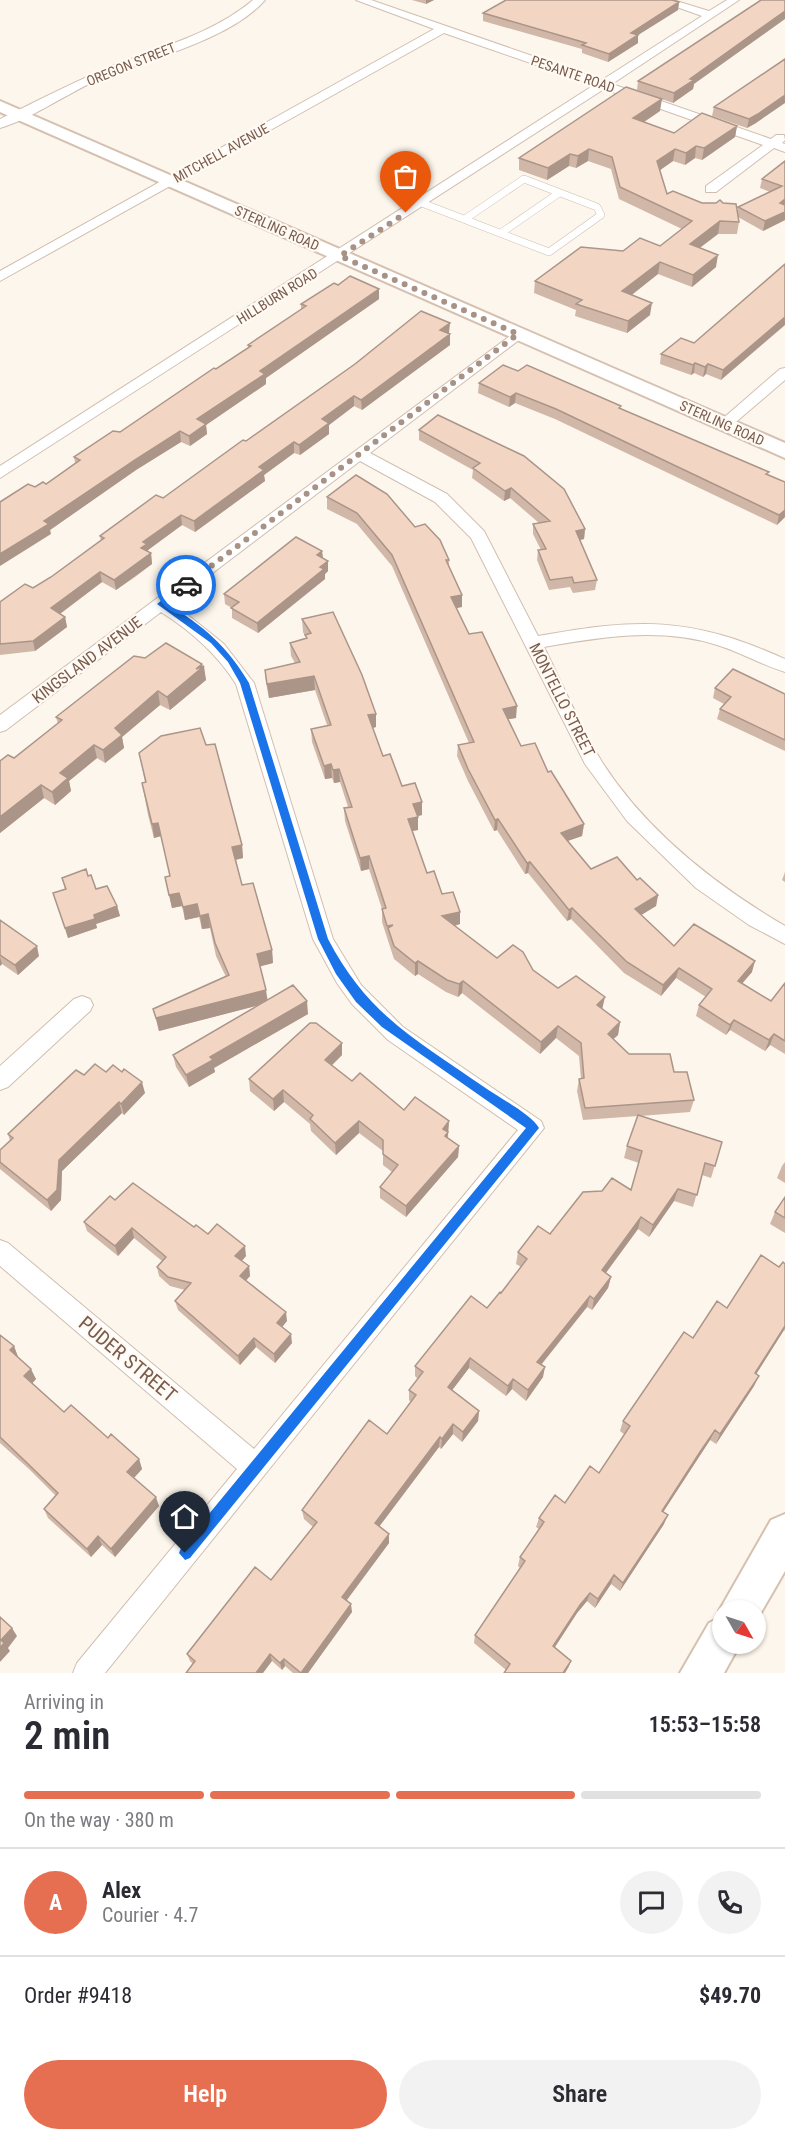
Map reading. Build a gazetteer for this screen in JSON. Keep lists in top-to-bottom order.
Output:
{
  "streets": {
    "street": [
      "OREGON STREET",
      "PESANTE ROAD",
      "MITCHELL AVENUE",
      "STERLING ROAD",
      "HILLBURN ROAD",
      "KINGSLAND AVENUE",
      "MONTELLO STREET",
      "PUDER STREET"
    ]
  },
  "crossings": [
    ["OREGON STREET", "STERLING ROAD"],
    ["PESANTE ROAD", "MITCHELL AVENUE"],
    ["PESANTE ROAD", "HILLBURN ROAD"],
    ["MITCHELL AVENUE", "STERLING ROAD"],
    ["STERLING ROAD", "HILLBURN ROAD"],
    ["STERLING ROAD", "KINGSLAND AVENUE"],
    ["KINGSLAND AVENUE", "MONTELLO STREET"]
  ],
  "north": "bottom right",
  "page": {
    "heading": ["2 min", "Arriving in", "15:53–15:58"],
    "panel": [
      "Alex",
      "Courier · 4.7",
      "Order #9418",
      "$49.70"
    ],
    "bar": "On the way · 380 m",
    "round": "A",
    "buttons": ["Help", "Share"]
  }
}
